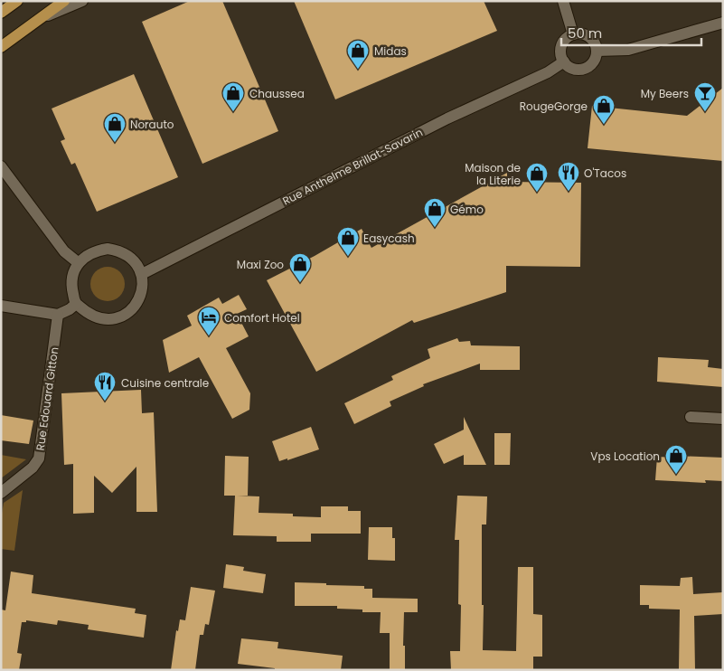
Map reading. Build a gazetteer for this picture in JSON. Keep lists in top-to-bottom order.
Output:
{
  "streets": {
    "street": ["Rue Anthelme Brillat-Savarin", "Rue Edouard Gitton"]
  },
  "places": {
    "shop": [
      "Midas",
      "Chaussea",
      "RougeGorge",
      "Norauto",
      "Maison de la Literie",
      "Gémo",
      "Easycash",
      "Maxi Zoo",
      "Vps Location"
    ],
    "bar": ["My Beers"],
    "restaurant": ["O'Tacos", "Cuisine centrale"],
    "hotel": ["Comfort Hotel"]
  },
  "scale_bar": "50 m"
}
